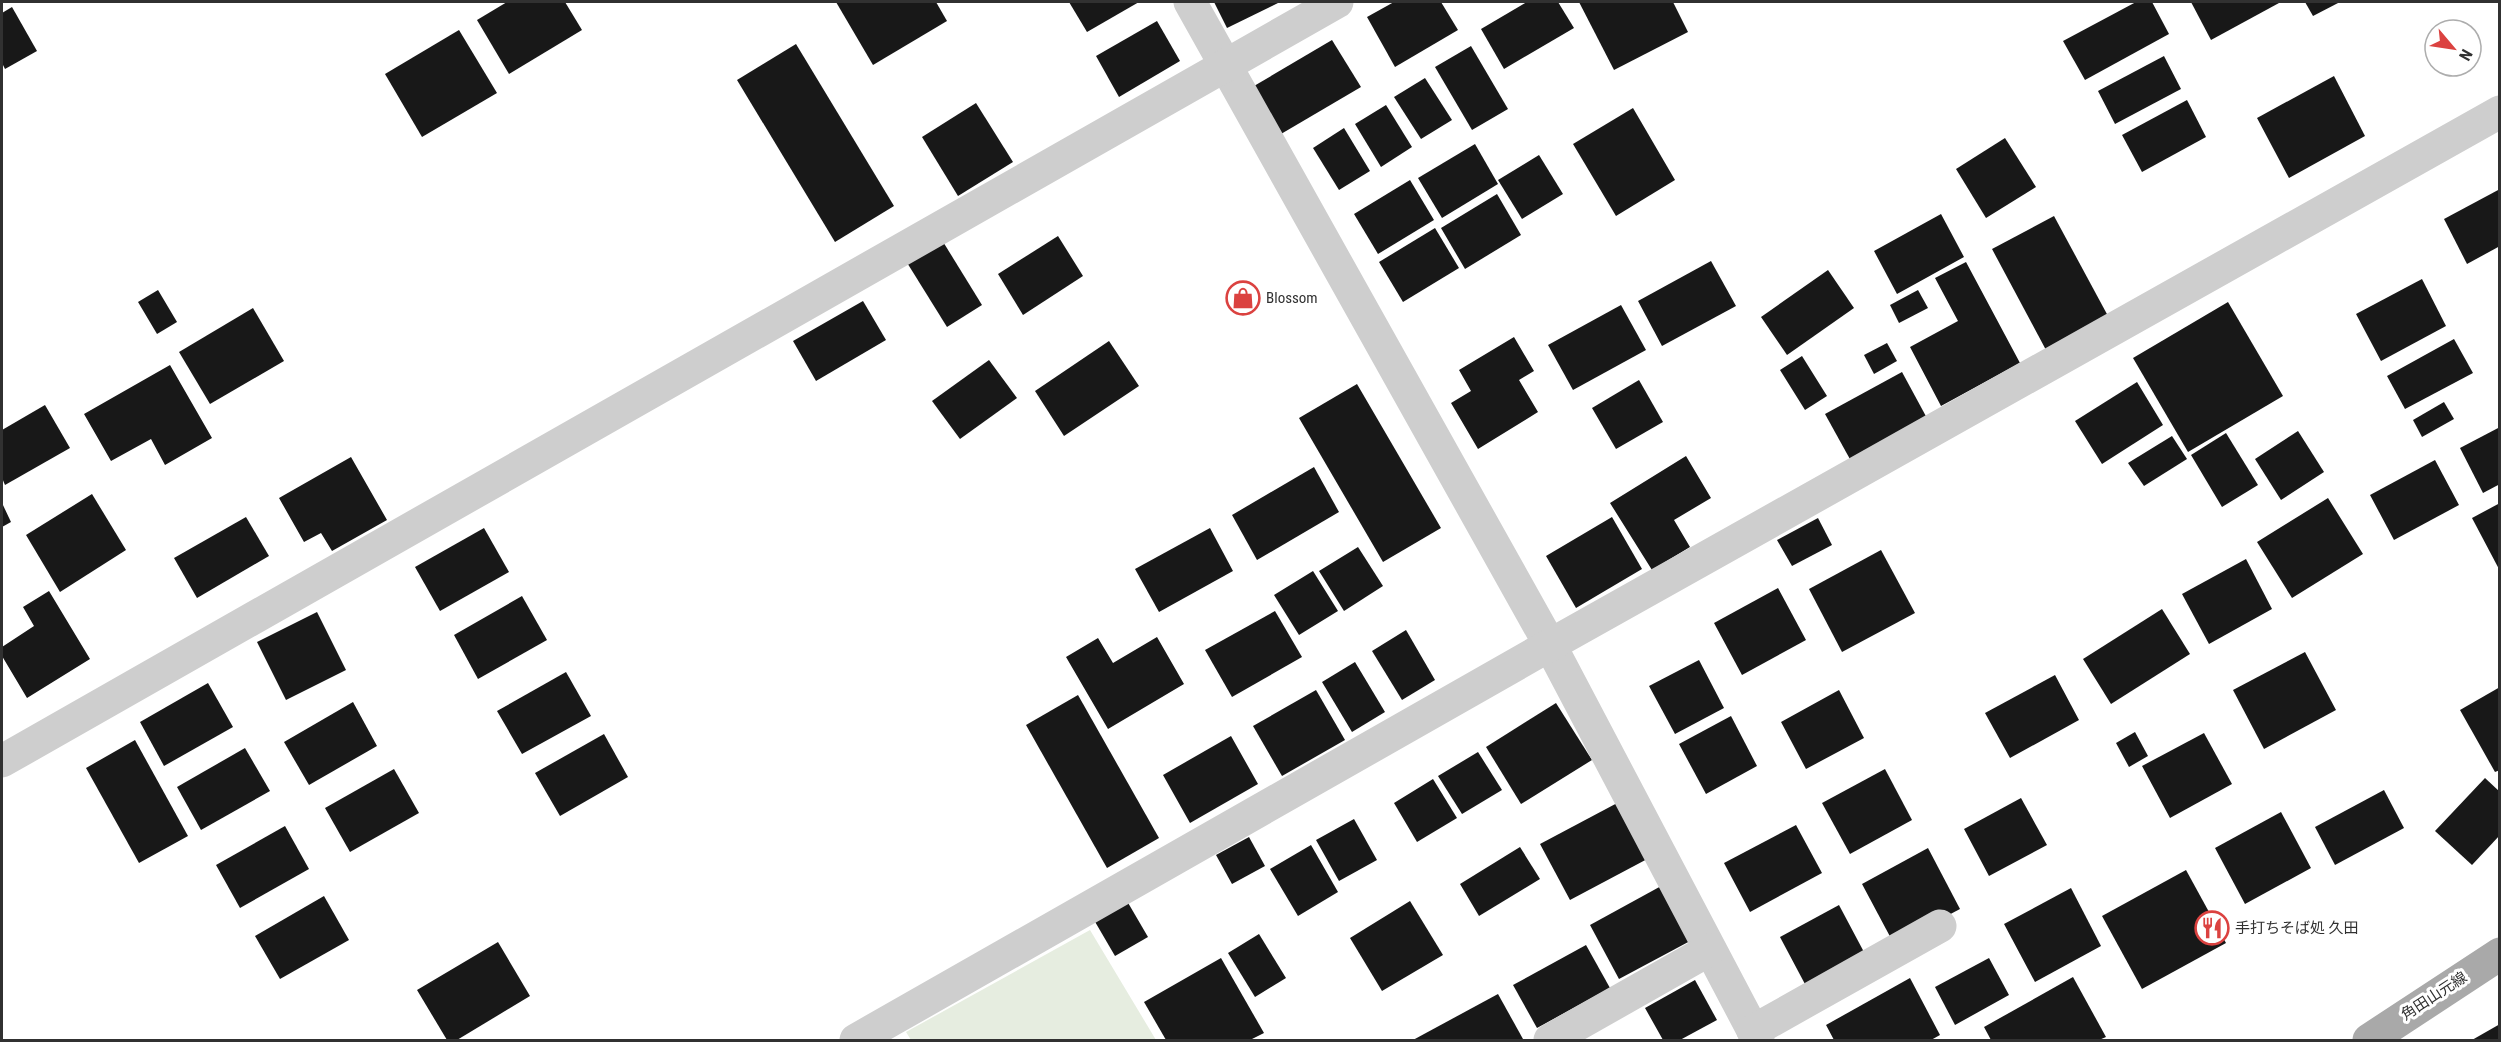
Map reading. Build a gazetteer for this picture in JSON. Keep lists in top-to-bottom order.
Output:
{
  "streets": {
    "main road": ["角田山元線"]
  },
  "places": {
    "shop": ["Blossom"],
    "restaurant": ["手打ちそば処 久田"]
  },
  "north": "bottom right"
}
